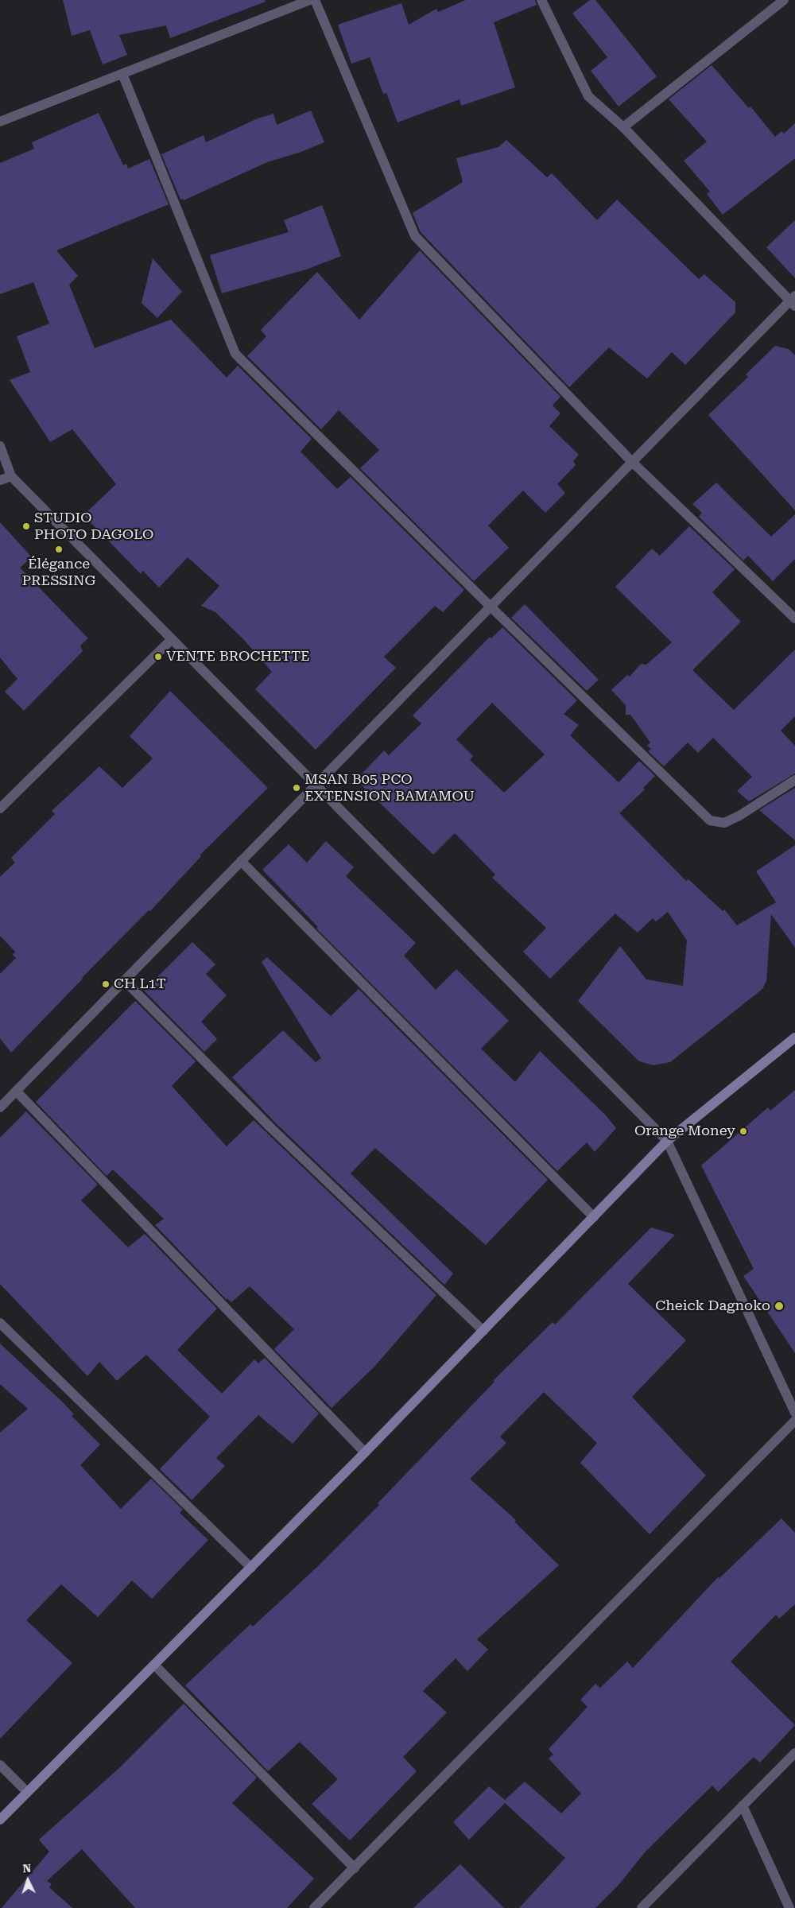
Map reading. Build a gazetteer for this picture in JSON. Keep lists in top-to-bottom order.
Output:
{
  "places": [
    "STUDIO PHOTO DAGOLO",
    "Élégance PRESSING",
    "VENTE BROCHETTE",
    "MSAN B05 PCO EXTENSION BAMAMOU",
    "CH L1T",
    "Orange Money",
    "Cheick Dagnoko"
  ],
  "north": "top"
}
